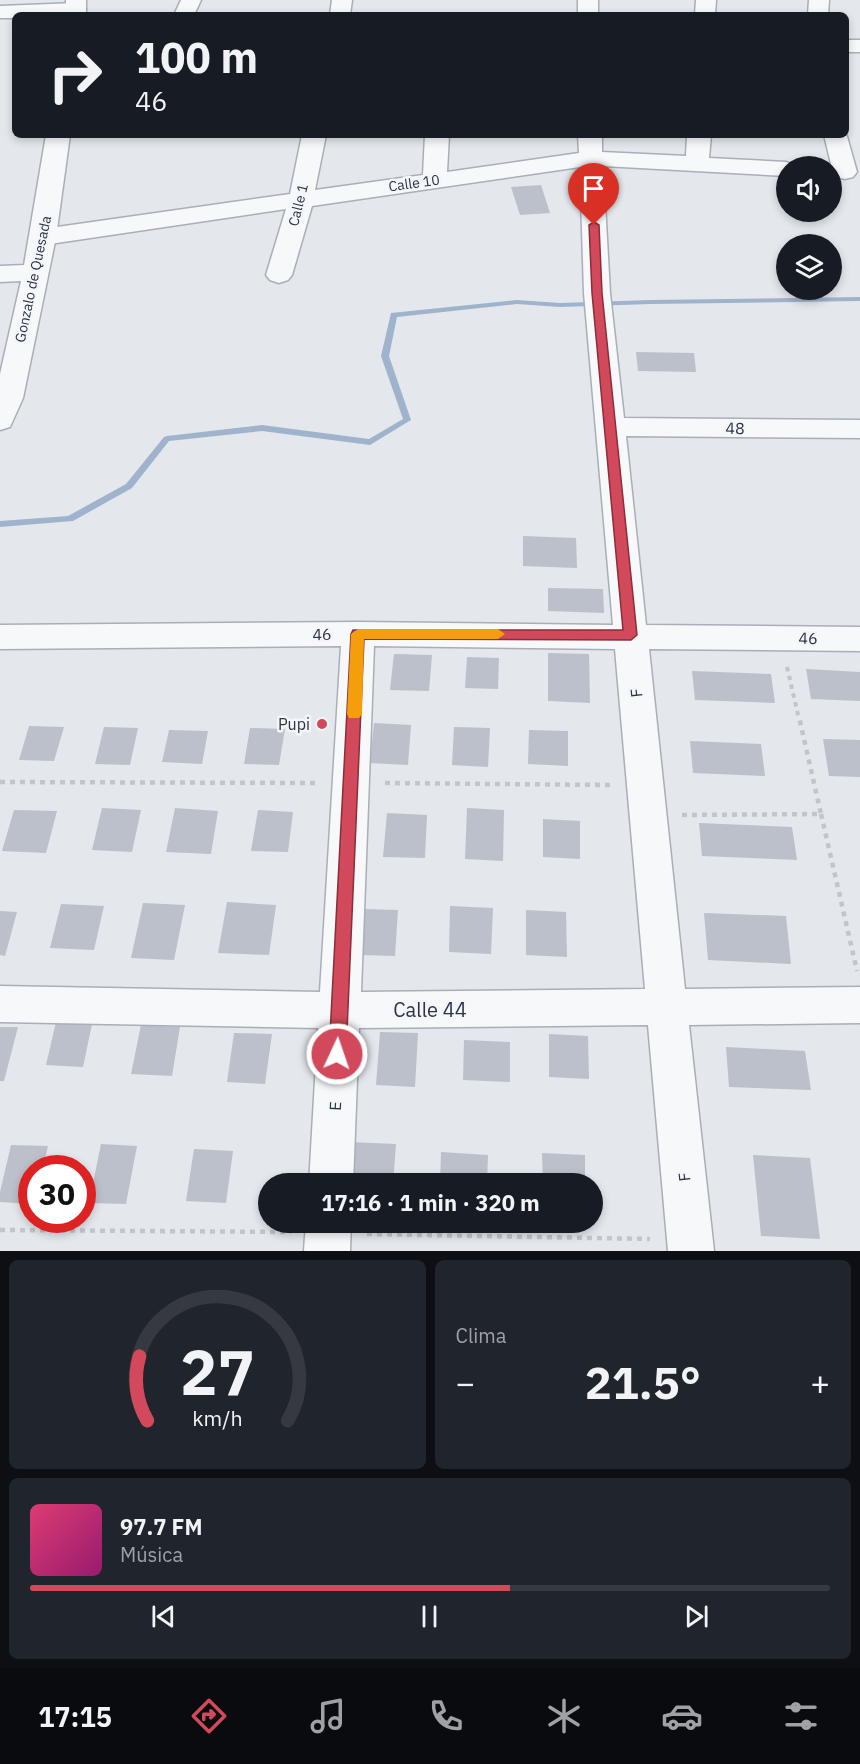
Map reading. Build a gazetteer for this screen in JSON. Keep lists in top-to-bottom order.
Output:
{
  "streets": {
    "street": [
      "Calle 10",
      "Calle 1",
      "Gonzalo de Quesada",
      "48",
      "46",
      "F",
      "Calle 44",
      "E"
    ]
  },
  "crossings": [
    ["Calle 10", "Calle 1"],
    ["Calle 10", "Gonzalo de Quesada"],
    ["Calle 10", "F"],
    ["48", "F"],
    ["46", "F"],
    ["46", "E"],
    ["F", "Calle 44"],
    ["Calle 44", "E"]
  ],
  "places": ["Pupi"],
  "page": {
    "turn": ["100 m", "46"],
    "limit": "30",
    "trip": "17:16 · 1 min · 320 m",
    "tile": "Clima",
    "heat": ["−", "21.5°", "+"],
    "song": ["97.7 FM", "Música"],
    "tabs": "17:15",
    "gauge": ["27", "km/h"]
  }
}
